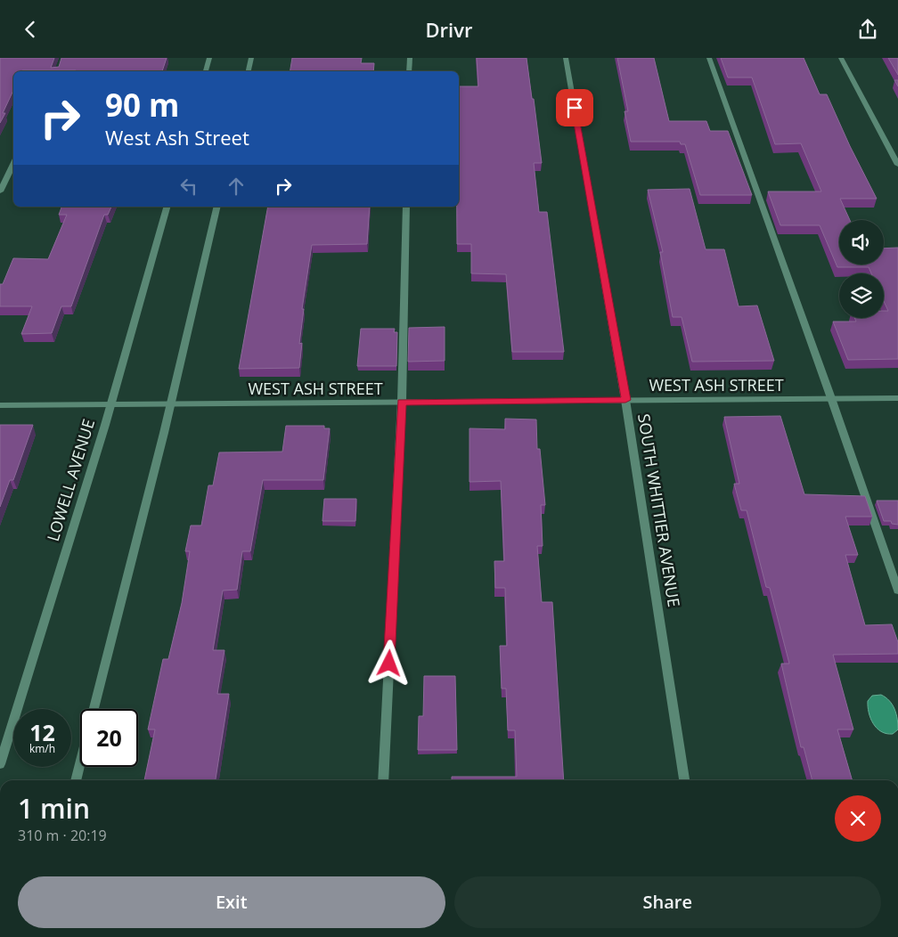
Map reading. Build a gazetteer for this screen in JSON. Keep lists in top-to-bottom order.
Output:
{
  "streets": {
    "street": ["WEST ASH STREET", "LOWELL AVENUE", "SOUTH WHITTIER AVENUE"]
  },
  "crossings": [
    ["WEST ASH STREET", "LOWELL AVENUE"],
    ["WEST ASH STREET", "SOUTH WHITTIER AVENUE"]
  ],
  "page": {
    "header": "Drivr",
    "turn": ["90 m", "West Ash Street"],
    "speed": "12 km/h",
    "limit": "20",
    "heading": ["1 min", "310 m · 20:19"],
    "buttons": ["Exit", "Share"]
  }
}
